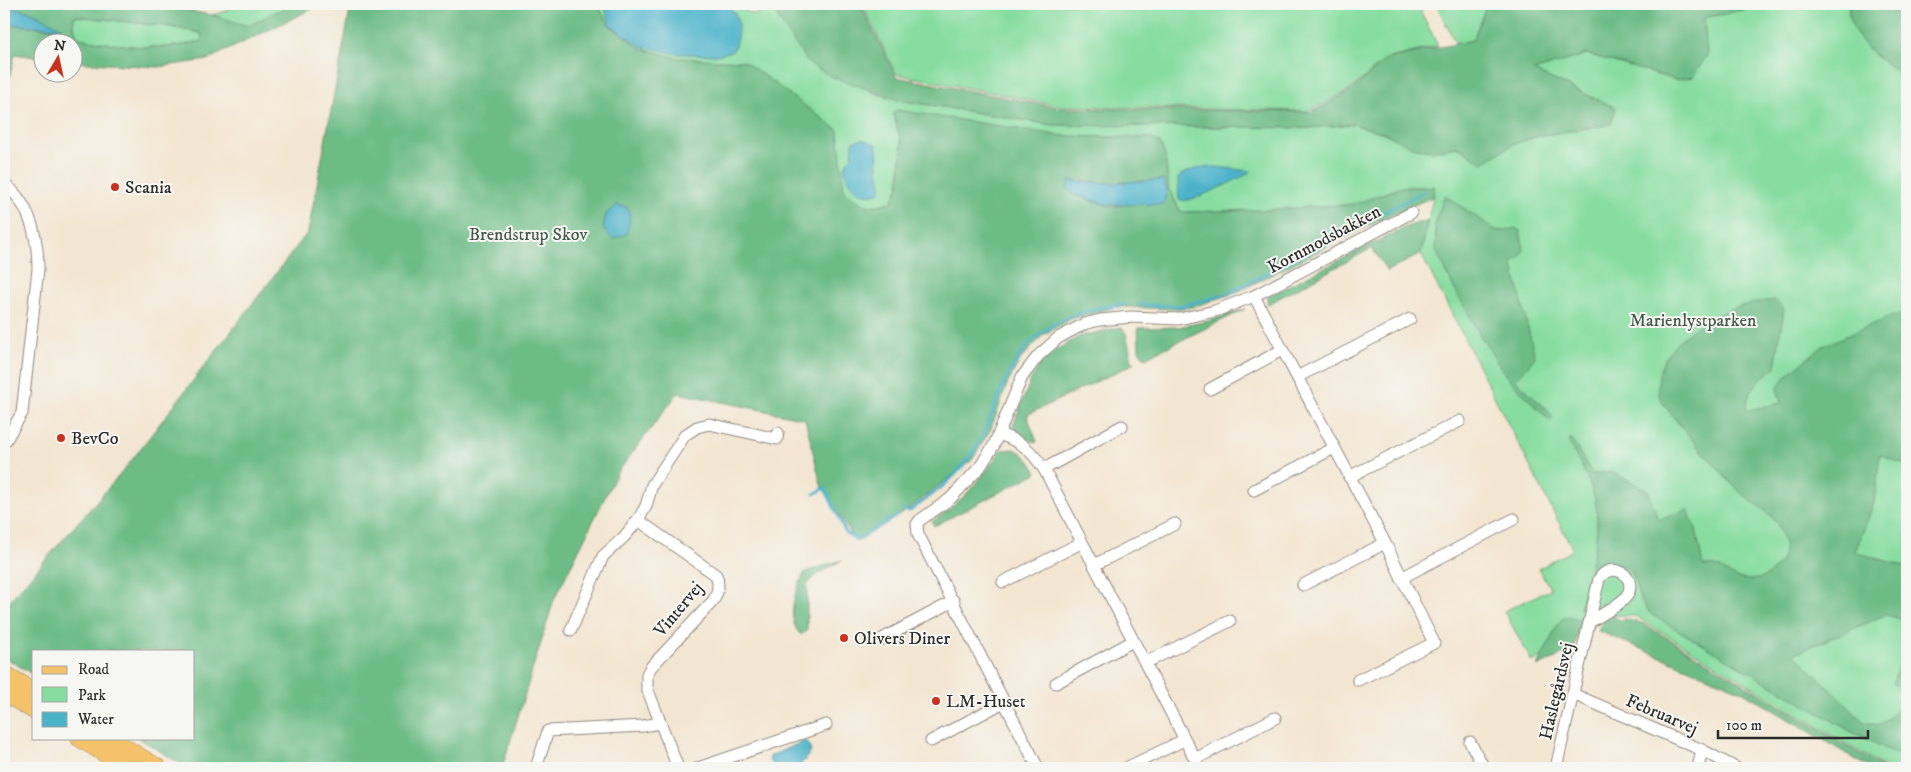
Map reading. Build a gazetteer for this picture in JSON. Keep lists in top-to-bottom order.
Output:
{
  "streets": {
    "street": [
      "Kornmodsbakken",
      "Vintervej",
      "Haslegårdsvej",
      "Februarvej"
    ]
  },
  "crossings": [
    ["Haslegårdsvej", "Februarvej"]
  ],
  "parks": ["Brendstrup Skov", "Marienlystparken"],
  "places": [
    "Scania",
    "BevCo",
    "Olivers Diner",
    "LM-Huset"
  ],
  "legend": ["Road", "Park", "Water"],
  "scale_bar": "100 m",
  "north": "top"
}
